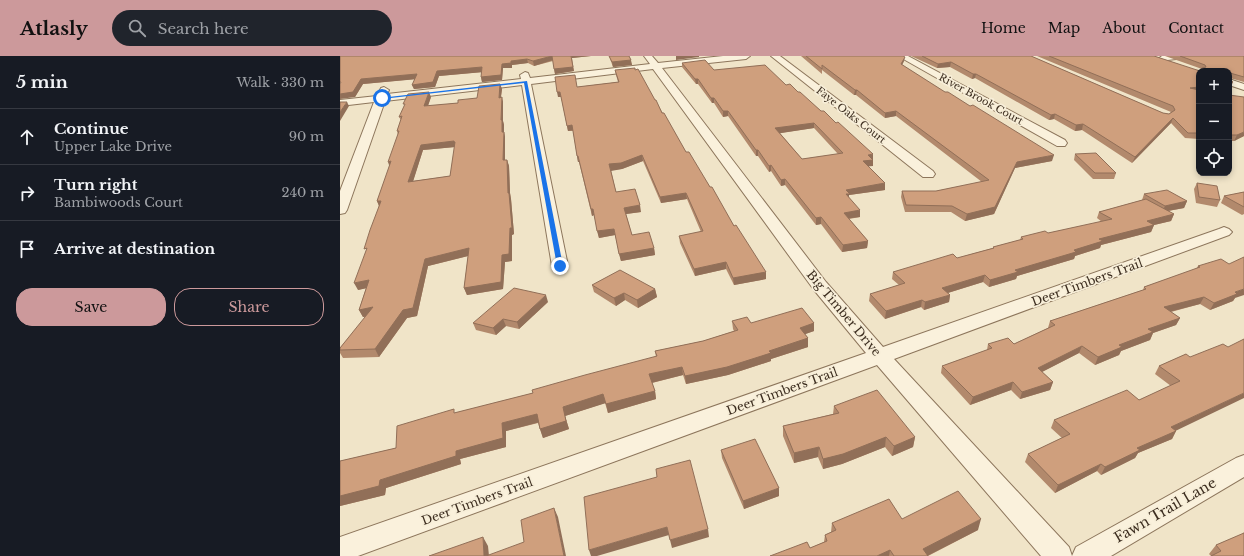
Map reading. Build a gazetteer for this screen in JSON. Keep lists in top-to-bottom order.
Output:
{
  "streets": {
    "street": [
      "River Brook Court",
      "Faye Oaks Court",
      "Deer Timbers Trail",
      "Big Timber Drive",
      "Fawn Trail Lane"
    ]
  },
  "crossings": [
    ["Deer Timbers Trail", "Big Timber Drive"]
  ],
  "page": {
    "header": "Atlasly",
    "search": "Search here",
    "nav": [
      "Home",
      "Map",
      "About",
      "Contact"
    ],
    "heading": ["5 min", "Walk · 330 m"],
    "map_buttons": ["+", "−"],
    "list": [
      ["Continue", "Upper Lake Drive", "90 m"],
      ["Turn right", "Bambiwoods Court", "240 m"],
      "Arrive at destination"
    ],
    "buttons": ["Save", "Share"]
  }
}
